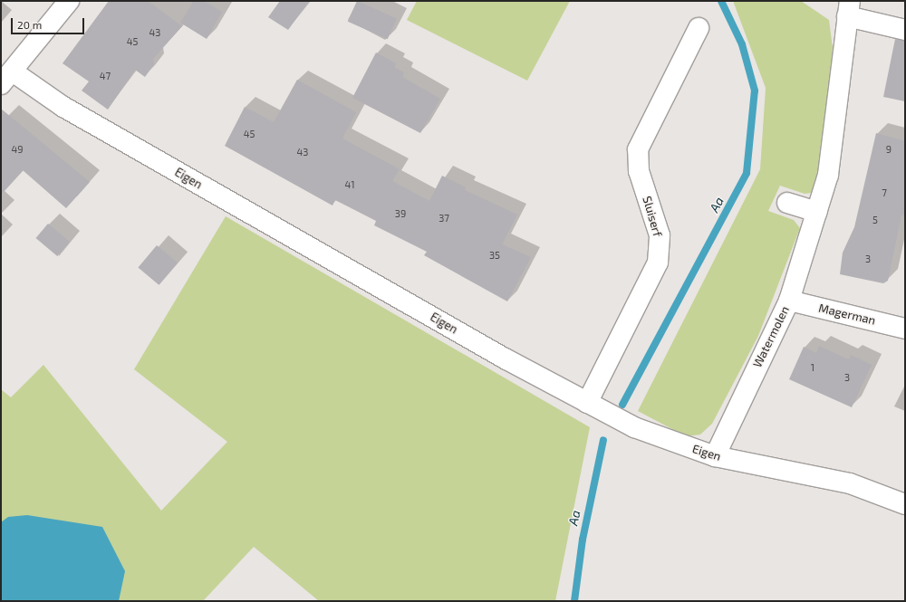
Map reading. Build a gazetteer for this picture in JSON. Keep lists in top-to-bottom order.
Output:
{
  "streets": {
    "street": [
      "Eigen",
      "Sluiserf",
      "Magerman",
      "Watermolen"
    ]
  },
  "crossings": [
    ["Eigen", "Sluiserf"],
    ["Eigen", "Watermolen"],
    ["Magerman", "Watermolen"]
  ],
  "water": ["Aa"],
  "house_numbers": [
    "43",
    "45",
    "47",
    "45",
    "49",
    "9",
    "43",
    "41",
    "7",
    "39",
    "37",
    "5",
    "35",
    "3",
    "1",
    "3"
  ],
  "scale_bar": "20 m"
}
